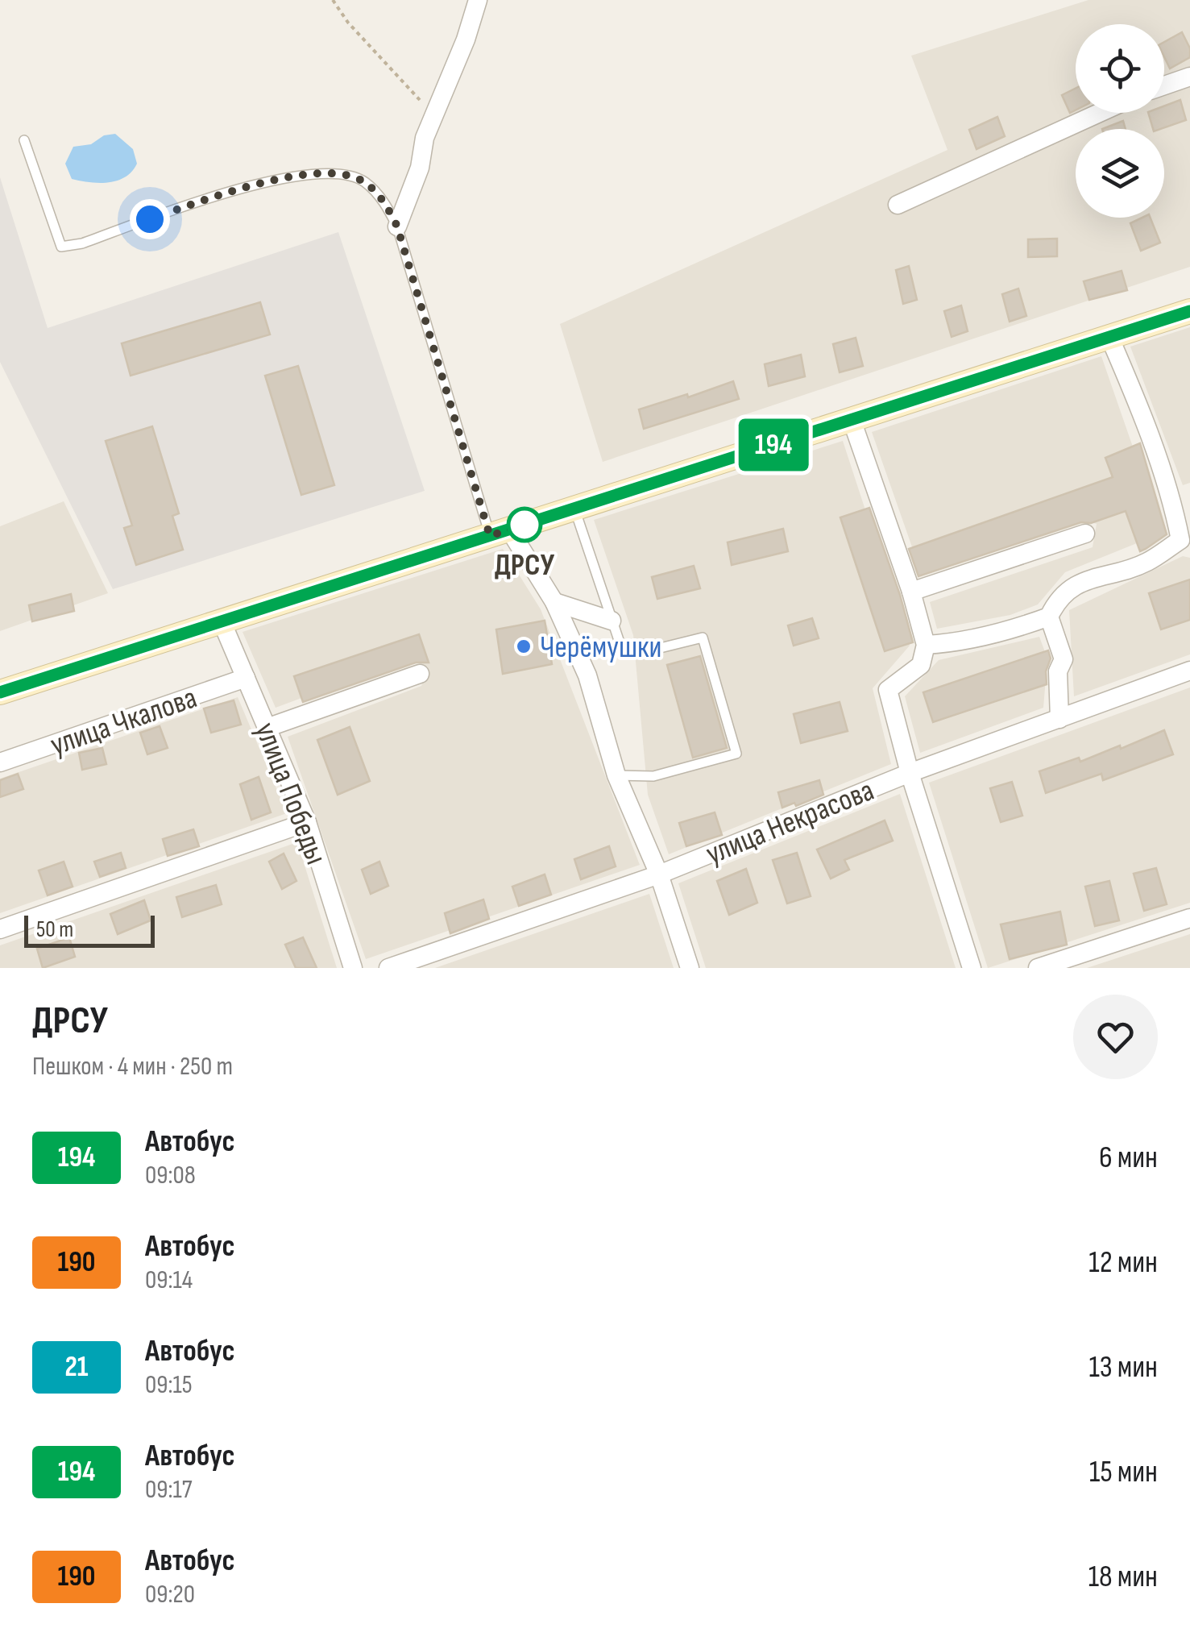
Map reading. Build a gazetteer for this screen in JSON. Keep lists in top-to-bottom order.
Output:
{
  "streets": {
    "street": ["улица Чкалова", "улица Победы", "улица Некрасова"]
  },
  "crossings": [
    ["улица Чкалова", "улица Победы"]
  ],
  "places": ["ДРСУ", "Черёмушки"],
  "lines": ["bus line 194"],
  "scale_bar": "50 m",
  "page": {
    "on_map": "194",
    "scale": "50 m",
    "heading": ["ДРСУ", "Пешком · 4 мин · 250 m"],
    "list": [
      {
        "mark": "194",
        "name": "Автобус",
        "note": "09:08",
        "value": "6 мин"
      },
      {
        "mark": "190",
        "name": "Автобус",
        "note": "09:14",
        "value": "12 мин"
      },
      {
        "mark": "21",
        "name": "Автобус",
        "note": "09:15",
        "value": "13 мин"
      },
      {
        "mark": "194",
        "name": "Автобус",
        "note": "09:17",
        "value": "15 мин"
      },
      {
        "mark": "190",
        "name": "Автобус",
        "note": "09:20",
        "value": "18 мин"
      }
    ]
  }
}
